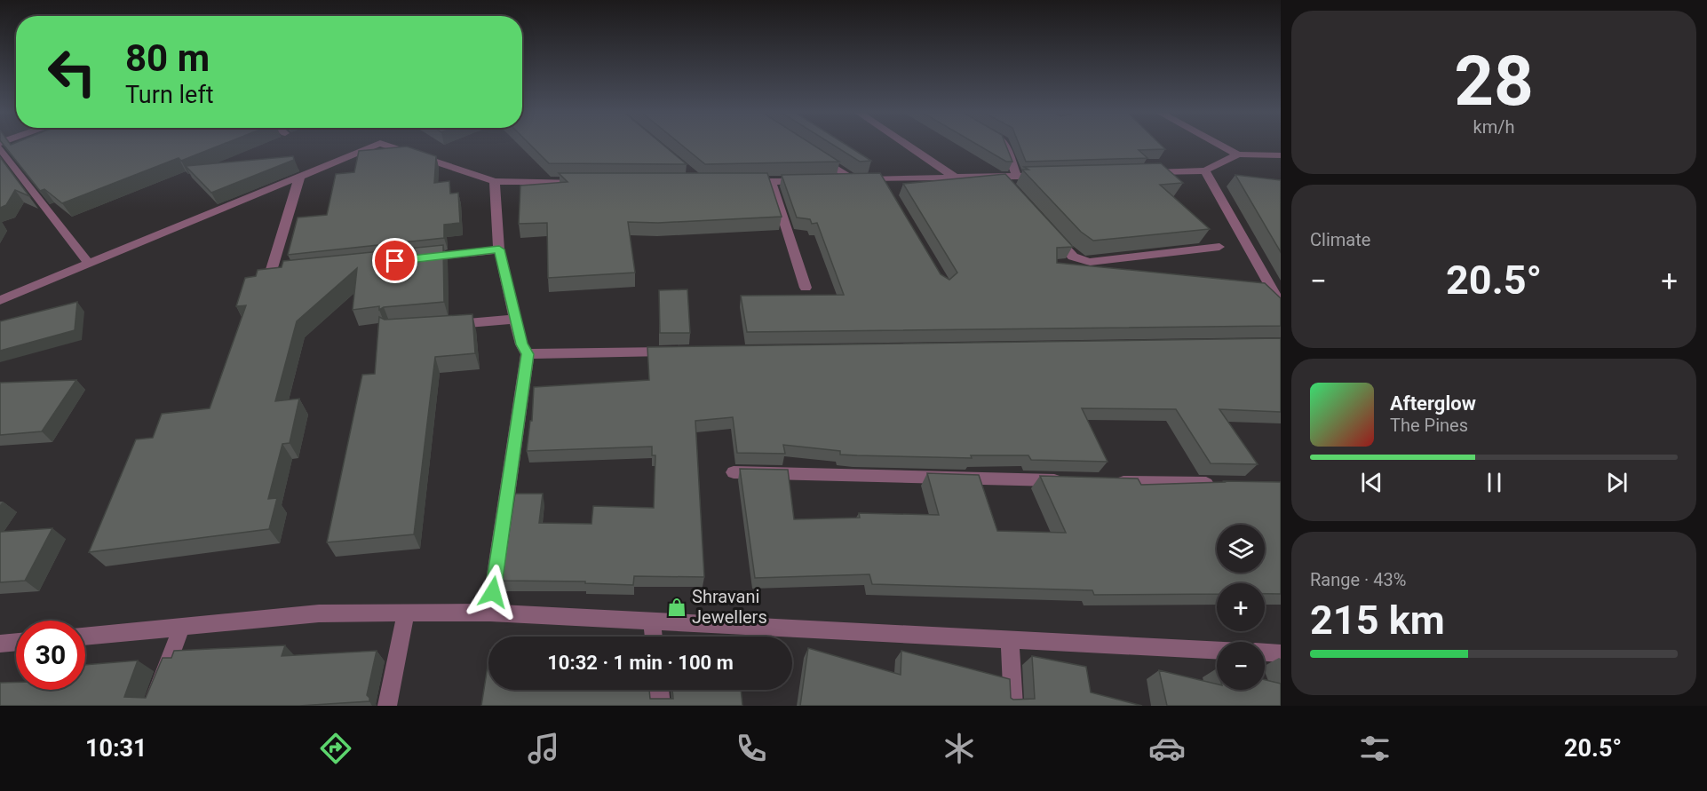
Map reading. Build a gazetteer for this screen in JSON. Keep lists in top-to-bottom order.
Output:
{
  "places": {
    "shop": ["Shravani Jewellers"]
  },
  "page": {
    "tile": [
      ["28", "km/h"],
      "Climate",
      ["Range · 43%", "215 km"]
    ],
    "turn": ["80 m", "Turn left"],
    "heat": ["−", "20.5°", "+"],
    "song": ["Afterglow", "The Pines"],
    "map_buttons": ["+", "−"],
    "limit": "30",
    "trip": "10:32 · 1 min · 100 m",
    "tabs": ["10:31", "20.5°"]
  }
}
